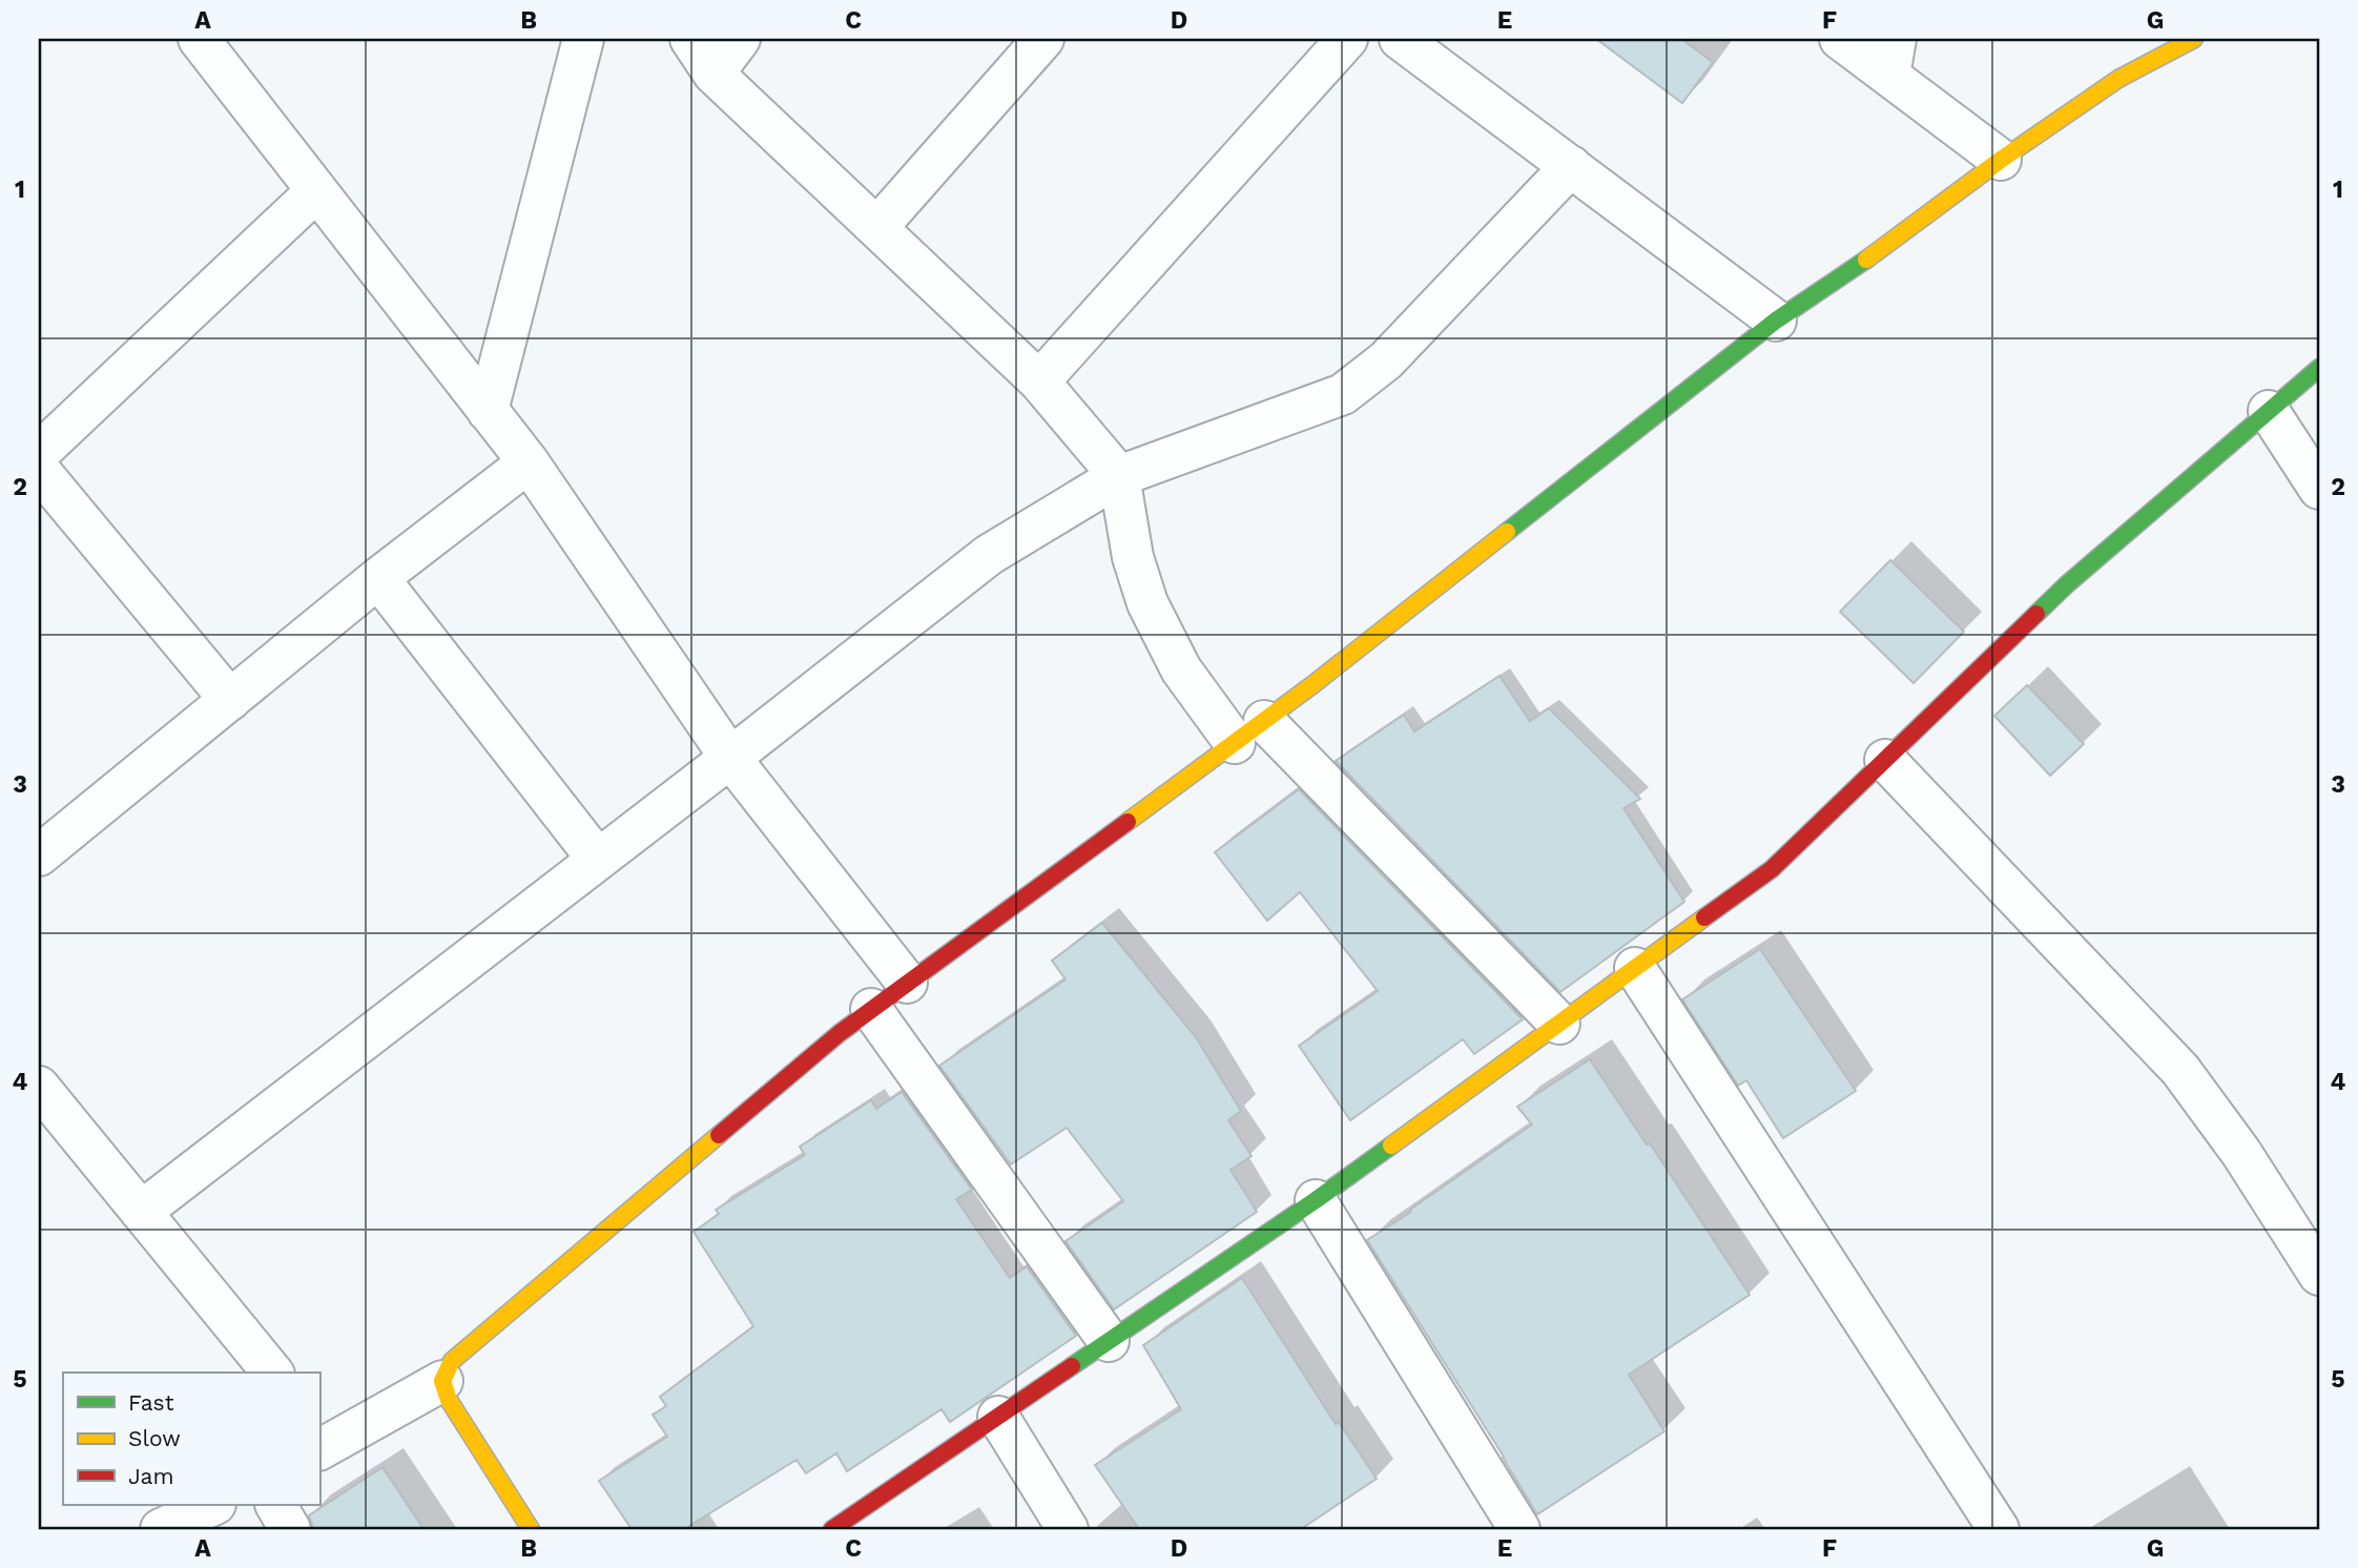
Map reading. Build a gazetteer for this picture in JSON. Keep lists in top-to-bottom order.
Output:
{
  "legend": ["Fast", "Slow", "Jam"],
  "grid": {
    "columns": [
      "A",
      "B",
      "C",
      "D",
      "E",
      "F",
      "G"
    ],
    "rows": [
      "1",
      "2",
      "3",
      "4",
      "5"
    ]
  }
}
